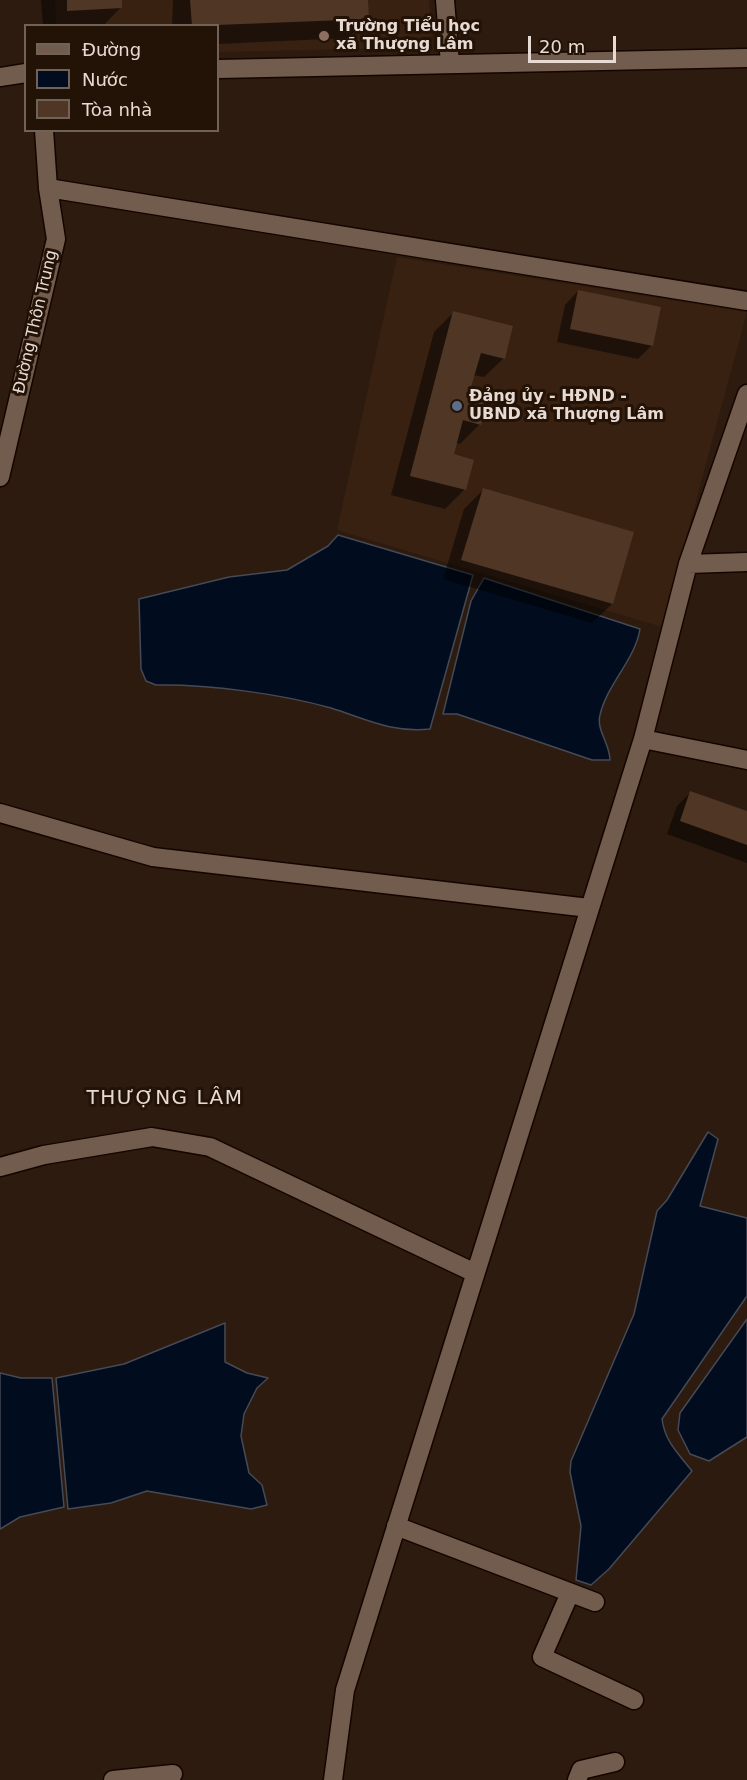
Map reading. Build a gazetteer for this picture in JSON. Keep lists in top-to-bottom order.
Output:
{
  "streets": {
    "street": ["Đường Thôn Trung"]
  },
  "districts": ["THƯỢNG LÂM"],
  "places": ["Trường Tiểu học xã Thượng Lâm", "Đảng ủy - HĐND - UBND xã Thượng Lâm"],
  "legend": ["Đường", "Nước", "Tòa nhà"],
  "scale_bar": "20 m"
}
